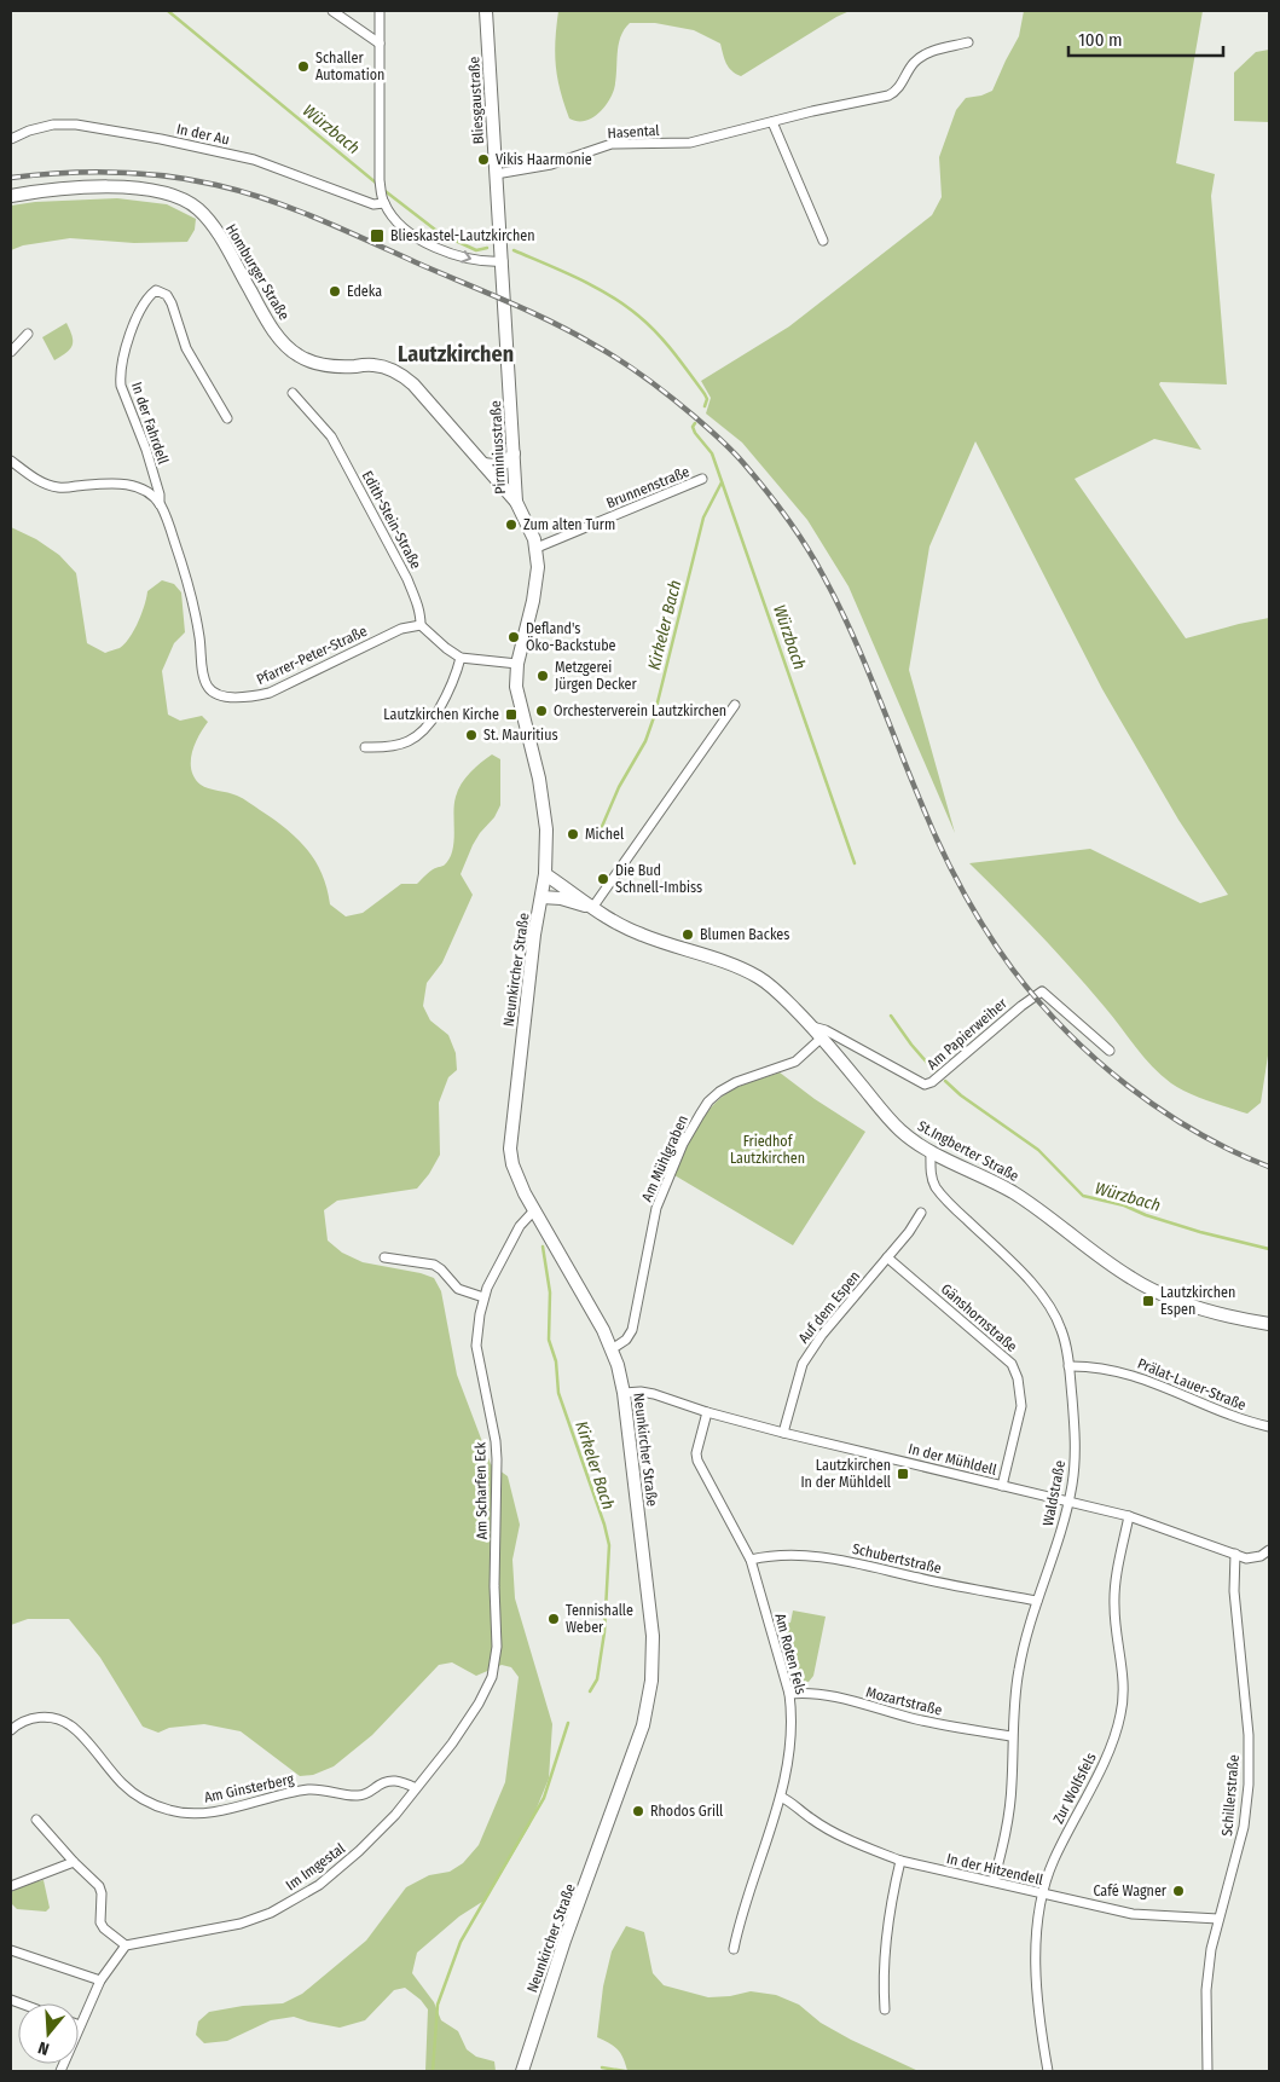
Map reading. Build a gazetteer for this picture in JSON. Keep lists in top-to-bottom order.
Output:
{
  "streets": {
    "main road": [
      "Bliesgaustraße",
      "Homburger Straße",
      "Pirminiusstraße",
      "Neunkircher Straße",
      "St.Ingberter Straße"
    ],
    "street": [
      "Hasental",
      "In der Au",
      "In der Fahrdell",
      "Brunnenstraße",
      "Edith-Stein-Straße",
      "Pfarrer-Peter-Straße",
      "Am Papierweiher",
      "Am Mühlgraben",
      "Auf dem Espen",
      "Gänshornstraße",
      "Prälat-Lauer-Straße",
      "In der Mühldell",
      "Am Scharfen Eck",
      "Waldstraße",
      "Schubertstraße",
      "Am Roten Fels",
      "Mozartstraße",
      "Am Ginsterberg",
      "Zur Wolfsfels",
      "Schillerstraße",
      "Im Imgestal",
      "In der Hitzendell"
    ]
  },
  "crossings": [
    ["Bliesgaustraße", "Hasental"],
    ["Bliesgaustraße", "Pirminiusstraße"],
    ["Homburger Straße", "Pirminiusstraße"],
    ["In der Fahrdell", "Pfarrer-Peter-Straße"],
    ["Pirminiusstraße", "Brunnenstraße"],
    ["Pirminiusstraße", "Neunkircher Straße"],
    ["Pirminiusstraße", "St.Ingberter Straße"],
    ["Edith-Stein-Straße", "Pfarrer-Peter-Straße"],
    ["Neunkircher Straße", "St.Ingberter Straße"],
    ["Neunkircher Straße", "Am Mühlgraben"],
    ["Neunkircher Straße", "In der Mühldell"],
    ["Neunkircher Straße", "Am Scharfen Eck"],
    ["Am Papierweiher", "St.Ingberter Straße"],
    ["St.Ingberter Straße", "Am Mühlgraben"],
    ["St.Ingberter Straße", "Waldstraße"],
    ["Auf dem Espen", "Gänshornstraße"],
    ["Auf dem Espen", "In der Mühldell"],
    ["Gänshornstraße", "In der Mühldell"],
    ["Prälat-Lauer-Straße", "Waldstraße"],
    ["In der Mühldell", "Waldstraße"],
    ["In der Mühldell", "Am Roten Fels"],
    ["In der Mühldell", "Zur Wolfsfels"],
    ["In der Mühldell", "Schillerstraße"],
    ["Am Scharfen Eck", "Im Imgestal"],
    ["Waldstraße", "Schubertstraße"],
    ["Waldstraße", "Mozartstraße"],
    ["Waldstraße", "In der Hitzendell"],
    ["Schubertstraße", "Am Roten Fels"],
    ["Am Roten Fels", "Mozartstraße"],
    ["Am Roten Fels", "In der Hitzendell"],
    ["Am Ginsterberg", "Im Imgestal"],
    ["Zur Wolfsfels", "In der Hitzendell"],
    ["Schillerstraße", "In der Hitzendell"]
  ],
  "districts": ["Lautzkirchen"],
  "water": ["Würzbach", "Kirkeler Bach"],
  "parks": ["Friedhof Lautzkirchen"],
  "places": {
    "other": [
      "Schaller Automation",
      "Vikis Haarmonie",
      "Edeka",
      "Zum alten Turm",
      "Defland's Öko-Backstube",
      "Metzgerei Jürgen Decker",
      "Orchesterverein Lautzkirchen",
      "St. Mauritius",
      "Michel",
      "Die Bud Schnell-Imbiss",
      "Blumen Backes",
      "Tennishalle Weber",
      "Rhodos Grill",
      "Café Wagner"
    ],
    "transit": [
      "Blieskastel-Lautzkirchen",
      "Lautzkirchen Kirche",
      "Lautzkirchen Espen",
      "Lautzkirchen In der Mühldell"
    ]
  },
  "scale_bar": "100 m",
  "north": "bottom"
}
